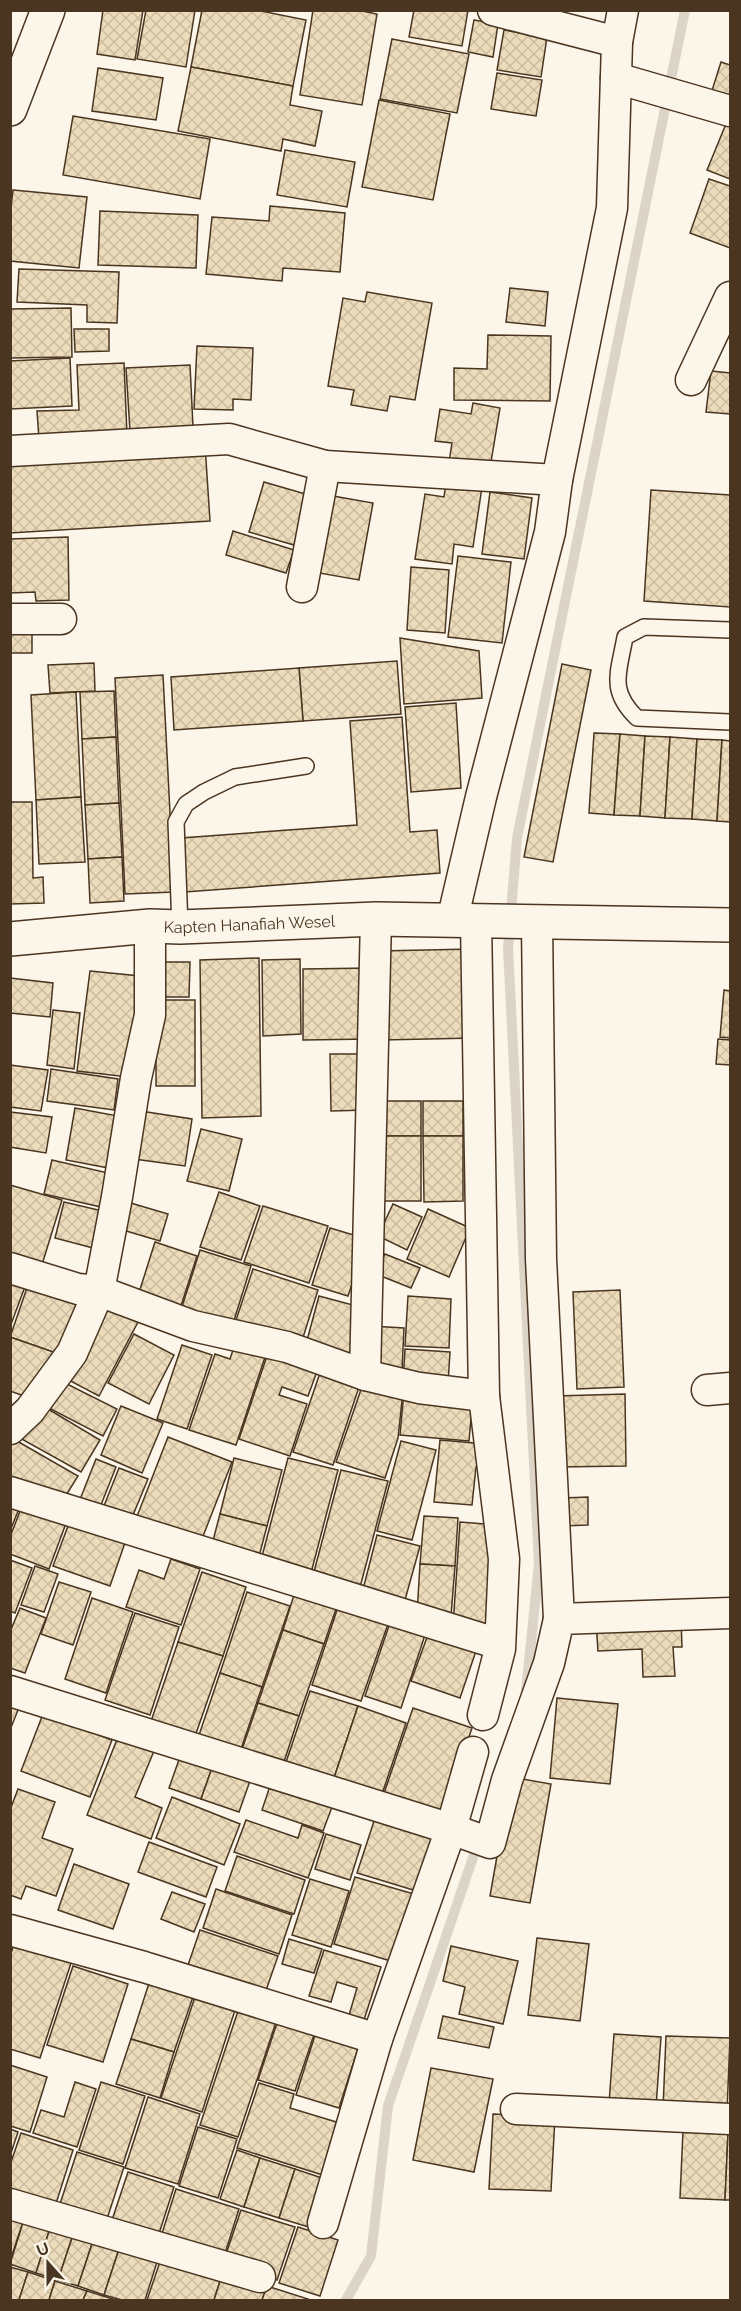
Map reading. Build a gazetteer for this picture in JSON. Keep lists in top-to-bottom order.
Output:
{
  "streets": {
    "main road": ["Kapten Hanafiah Wesel"]
  },
  "north": "top"
}
